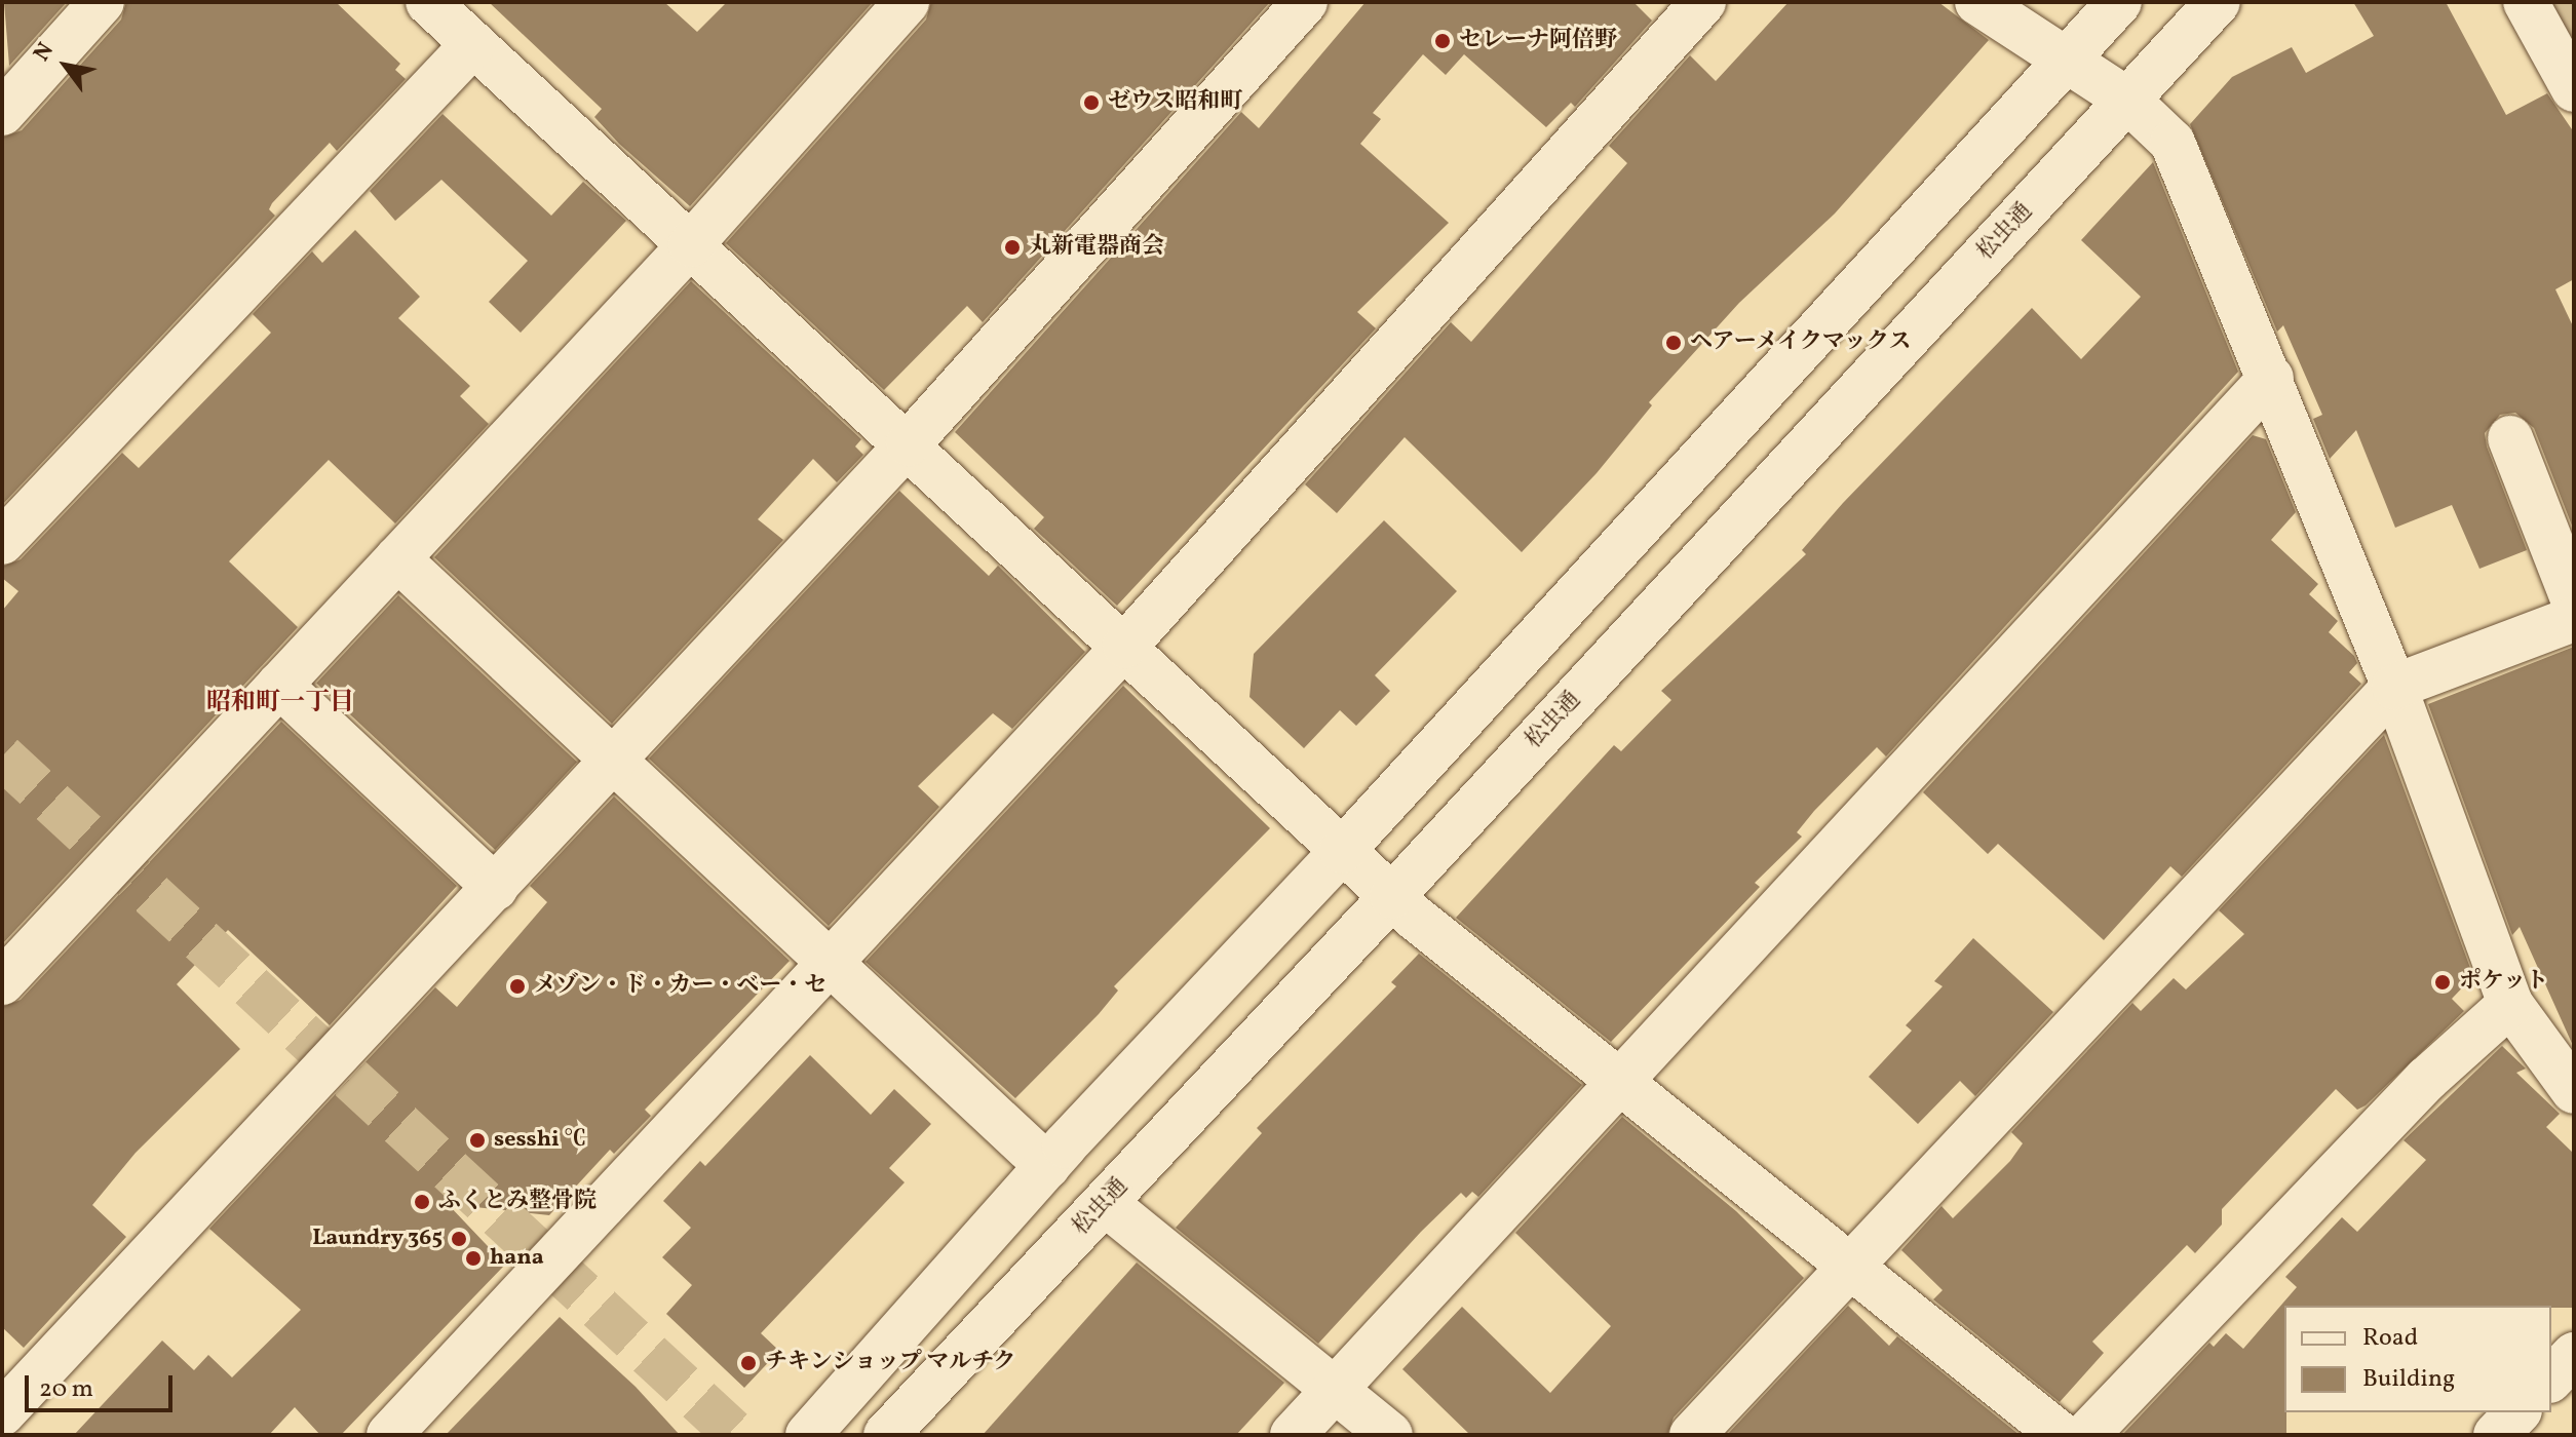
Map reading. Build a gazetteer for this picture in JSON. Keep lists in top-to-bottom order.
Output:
{
  "streets": {
    "street": ["松虫通"]
  },
  "districts": ["昭和町一丁目"],
  "places": [
    "セレーナ阿倍野",
    "ゼウス昭和町",
    "丸新電器商会",
    "ヘアーメイクマックス",
    "ポケット",
    "メゾン・ド・カー・ベー・セ",
    "sesshi ℃",
    "ふくとみ整骨院",
    "Laundry 365",
    "hana",
    "チキンショップ マルチク"
  ],
  "legend": ["Road", "Building"],
  "scale_bar": "20 m",
  "north": "top left"
}
